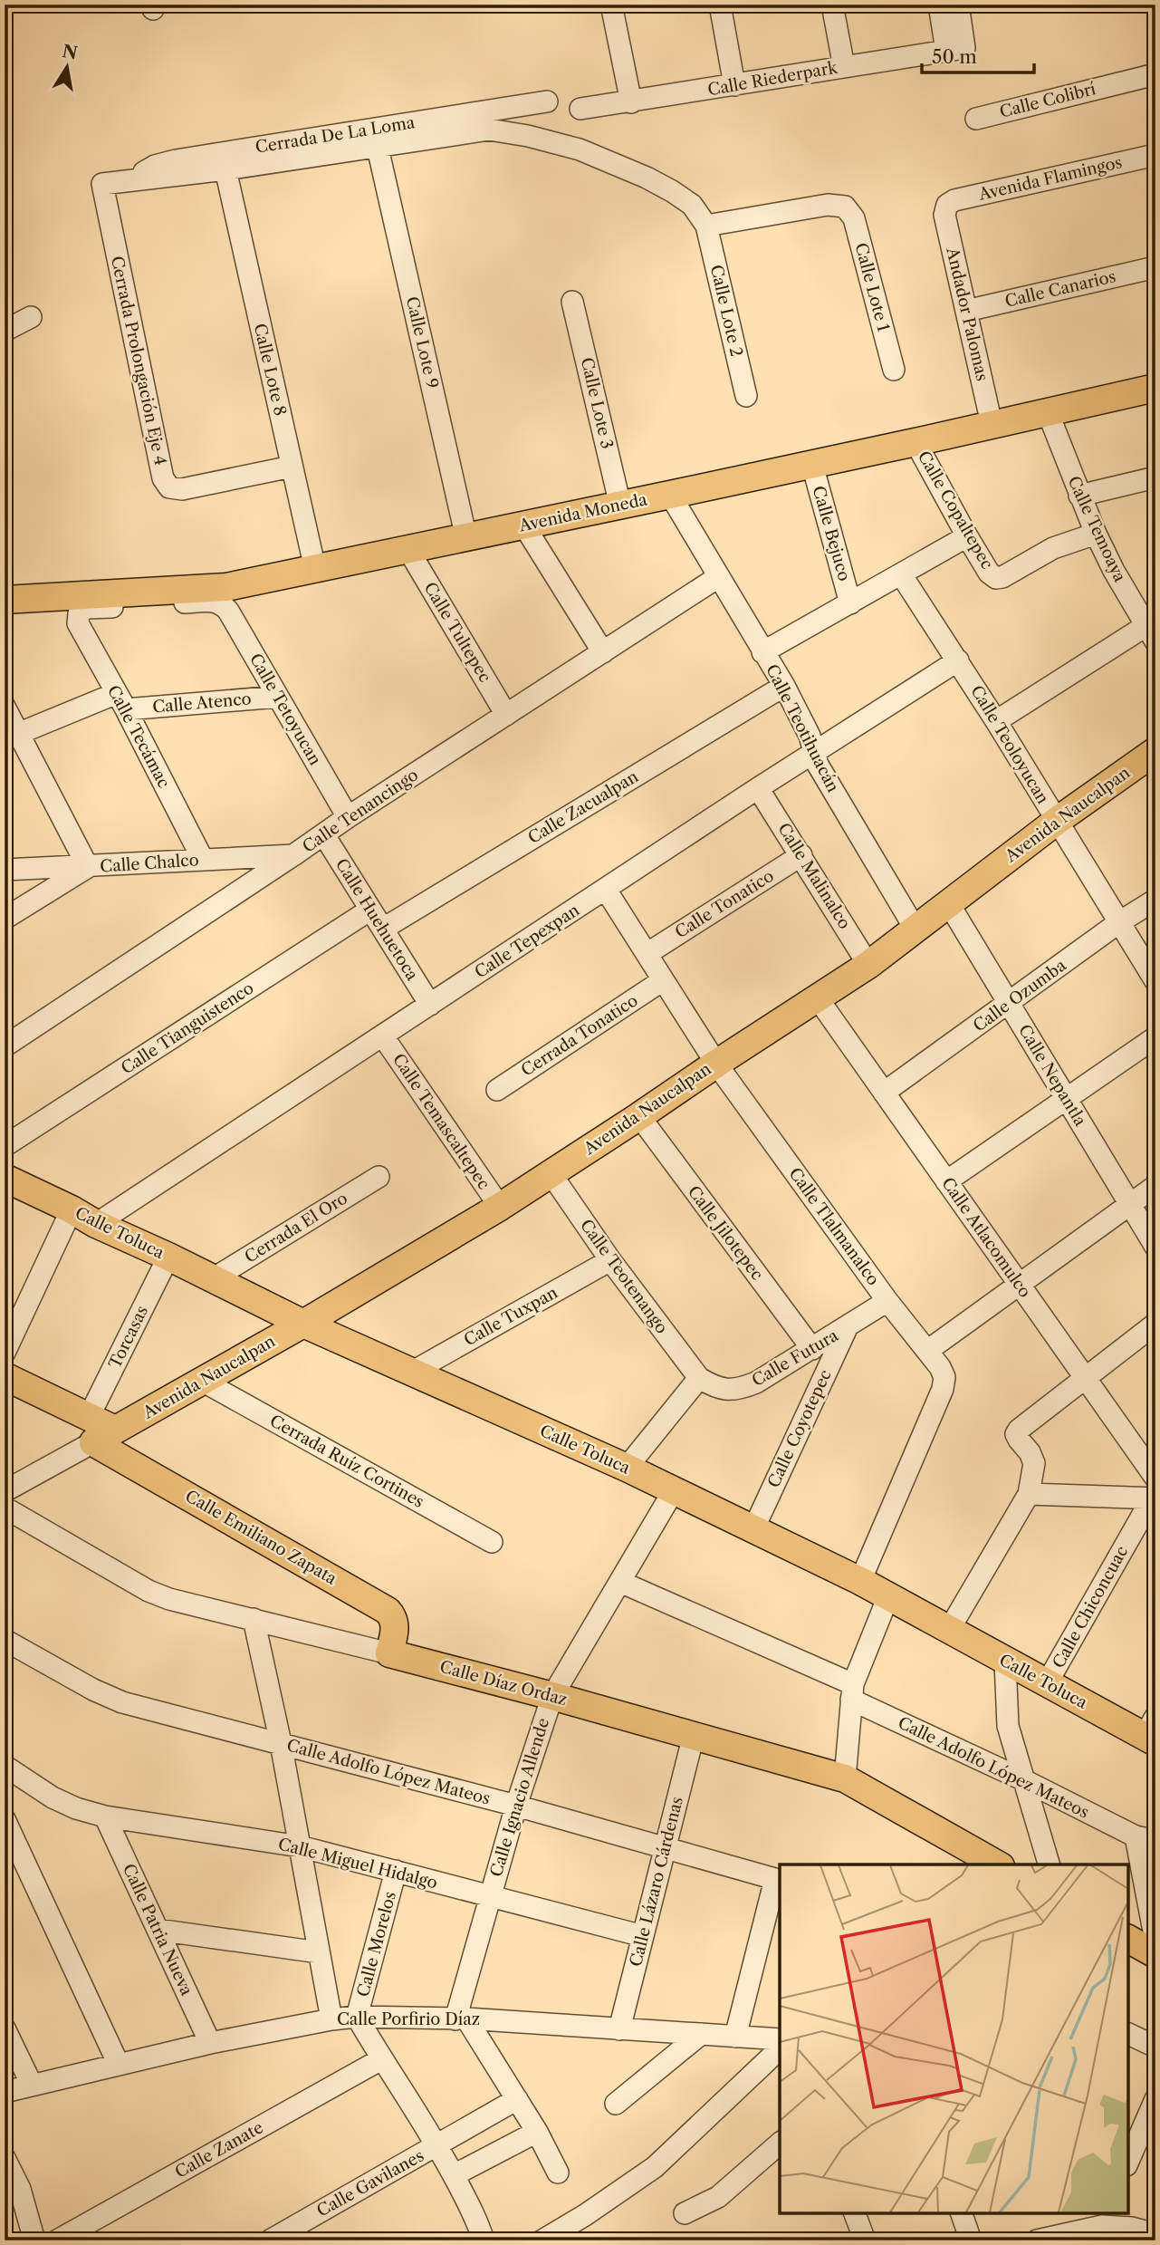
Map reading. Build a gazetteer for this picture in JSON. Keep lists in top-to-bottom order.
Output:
{
  "streets": {
    "main road": [
      "Avenida Moneda",
      "Avenida Naucalpan",
      "Calle Toluca",
      "Calle Emiliano Zapata",
      "Calle Díaz Ordaz"
    ],
    "street": [
      "Calle Riederpark",
      "Calle Colibrí",
      "Cerrada De La Loma",
      "Avenida Flamingos",
      "Calle Lote 1",
      "Calle Canarios",
      "Calle Lote 2",
      "Andador Palomas",
      "Calle Lote 9",
      "Cerrada Prolongación Eje 4",
      "Calle Lote 8",
      "Calle Lote 3",
      "Calle Copaltepec",
      "Calle Temoaya",
      "Calle Bejuco",
      "Calle Tultepec",
      "Calle Atenco",
      "Calle Tetoyucan",
      "Calle Teotihuacán",
      "Calle Tecámac",
      "Calle Teoloyucan",
      "Calle Zacualpan",
      "Calle Tenancingo",
      "Calle Chalco",
      "Calle Malinalco",
      "Calle Tonatico",
      "Calle Huehuetoca",
      "Calle Tepexpan",
      "Calle Ozumba",
      "Calle Tianguistenco",
      "Cerrada Tonatico",
      "Calle Nepantla",
      "Calle Temascaltepec",
      "Calle Tlalmanalco",
      "Cerrada El Oro",
      "Calle Jilotepec",
      "Calle Atlacomulco",
      "Calle Teotenango",
      "Calle Tuxpan",
      "Torcasas",
      "Calle Futura",
      "Calle Coyotepec",
      "Cerrada Ruíz Cortines",
      "Calle Chiconcuac",
      "Calle Adolfo López Mateos",
      "Calle Ignacio Allende",
      "Calle Miguel Hidalgo",
      "Calle Lázaro Cárdenas",
      "Calle Patria Nueva",
      "Calle Morelos",
      "Calle Porfirio Díaz",
      "Calle Zanate",
      "Calle Gavilanes"
    ]
  },
  "crossings": [
    ["Cerrada De La Loma", "Calle Lote 9"],
    ["Cerrada De La Loma", "Cerrada Prolongación Eje 4"],
    ["Cerrada De La Loma", "Calle Lote 8"],
    ["Avenida Flamingos", "Andador Palomas"],
    ["Calle Lote 1", "Calle Lote 2"],
    ["Calle Canarios", "Andador Palomas"],
    ["Andador Palomas", "Avenida Moneda"],
    ["Calle Lote 9", "Avenida Moneda"],
    ["Cerrada Prolongación Eje 4", "Calle Lote 8"],
    ["Calle Lote 8", "Avenida Moneda"],
    ["Calle Lote 3", "Avenida Moneda"],
    ["Calle Copaltepec", "Avenida Moneda"],
    ["Calle Copaltepec", "Calle Temoaya"],
    ["Avenida Moneda", "Calle Temoaya"],
    ["Avenida Moneda", "Calle Bejuco"],
    ["Avenida Moneda", "Calle Tultepec"],
    ["Avenida Moneda", "Calle Teotihuacán"],
    ["Calle Tultepec", "Calle Tenancingo"],
    ["Calle Atenco", "Calle Tetoyucan"],
    ["Calle Atenco", "Calle Tecámac"],
    ["Calle Tetoyucan", "Calle Tecámac"],
    ["Calle Tetoyucan", "Calle Tenancingo"],
    ["Calle Teotihuacán", "Calle Zacualpan"],
    ["Calle Teotihuacán", "Calle Tenancingo"],
    ["Calle Teotihuacán", "Avenida Naucalpan"],
    ["Calle Teotihuacán", "Calle Tepexpan"],
    ["Calle Tecámac", "Calle Chalco"],
    ["Calle Teoloyucan", "Avenida Naucalpan"],
    ["Calle Teoloyucan", "Calle Tepexpan"],
    ["Calle Teoloyucan", "Calle Ozumba"],
    ["Calle Zacualpan", "Calle Huehuetoca"],
    ["Calle Tenancingo", "Calle Chalco"],
    ["Calle Tenancingo", "Calle Huehuetoca"],
    ["Avenida Naucalpan", "Calle Malinalco"],
    ["Avenida Naucalpan", "Calle Nepantla"],
    ["Avenida Naucalpan", "Calle Temascaltepec"],
    ["Avenida Naucalpan", "Calle Tlalmanalco"],
    ["Avenida Naucalpan", "Calle Toluca"],
    ["Avenida Naucalpan", "Calle Jilotepec"],
    ["Avenida Naucalpan", "Calle Atlacomulco"],
    ["Avenida Naucalpan", "Calle Teotenango"],
    ["Avenida Naucalpan", "Torcasas"],
    ["Avenida Naucalpan", "Cerrada Ruíz Cortines"],
    ["Avenida Naucalpan", "Calle Emiliano Zapata"],
    ["Calle Malinalco", "Calle Tonatico"],
    ["Calle Malinalco", "Calle Tepexpan"],
    ["Calle Tonatico", "Calle Tlalmanalco"],
    ["Calle Huehuetoca", "Calle Tepexpan"],
    ["Calle Huehuetoca", "Calle Tianguistenco"],
    ["Calle Tepexpan", "Calle Temascaltepec"],
    ["Calle Tepexpan", "Calle Tlalmanalco"],
    ["Calle Tepexpan", "Calle Toluca"],
    ["Calle Ozumba", "Calle Nepantla"],
    ["Calle Ozumba", "Calle Atlacomulco"],
    ["Cerrada Tonatico", "Calle Tlalmanalco"],
    ["Calle Tlalmanalco", "Calle Toluca"],
    ["Calle Tlalmanalco", "Calle Futura"],
    ["Cerrada El Oro", "Calle Toluca"],
    ["Calle Toluca", "Calle Tuxpan"],
    ["Calle Toluca", "Torcasas"],
    ["Calle Toluca", "Calle Coyotepec"],
    ["Calle Toluca", "Calle Chiconcuac"],
    ["Calle Toluca", "Calle Ignacio Allende"],
    ["Calle Jilotepec", "Calle Futura"],
    ["Calle Teotenango", "Calle Tuxpan"],
    ["Calle Teotenango", "Calle Futura"],
    ["Torcasas", "Calle Emiliano Zapata"],
    ["Calle Futura", "Calle Coyotepec"],
    ["Calle Emiliano Zapata", "Calle Díaz Ordaz"],
    ["Calle Díaz Ordaz", "Calle Ignacio Allende"],
    ["Calle Díaz Ordaz", "Calle Lázaro Cárdenas"],
    ["Calle Adolfo López Mateos", "Calle Ignacio Allende"],
    ["Calle Adolfo López Mateos", "Calle Lázaro Cárdenas"],
    ["Calle Ignacio Allende", "Calle Miguel Hidalgo"],
    ["Calle Ignacio Allende", "Calle Porfirio Díaz"],
    ["Calle Miguel Hidalgo", "Calle Lázaro Cárdenas"],
    ["Calle Miguel Hidalgo", "Calle Patria Nueva"],
    ["Calle Miguel Hidalgo", "Calle Morelos"],
    ["Calle Lázaro Cárdenas", "Calle Porfirio Díaz"],
    ["Calle Patria Nueva", "Calle Porfirio Díaz"],
    ["Calle Morelos", "Calle Porfirio Díaz"],
    ["Calle Morelos", "Calle Gavilanes"],
    ["Calle Porfirio Díaz", "Calle Gavilanes"],
    ["Calle Zanate", "Calle Gavilanes"]
  ],
  "scale_bar": "50 m",
  "north": "top"
}
